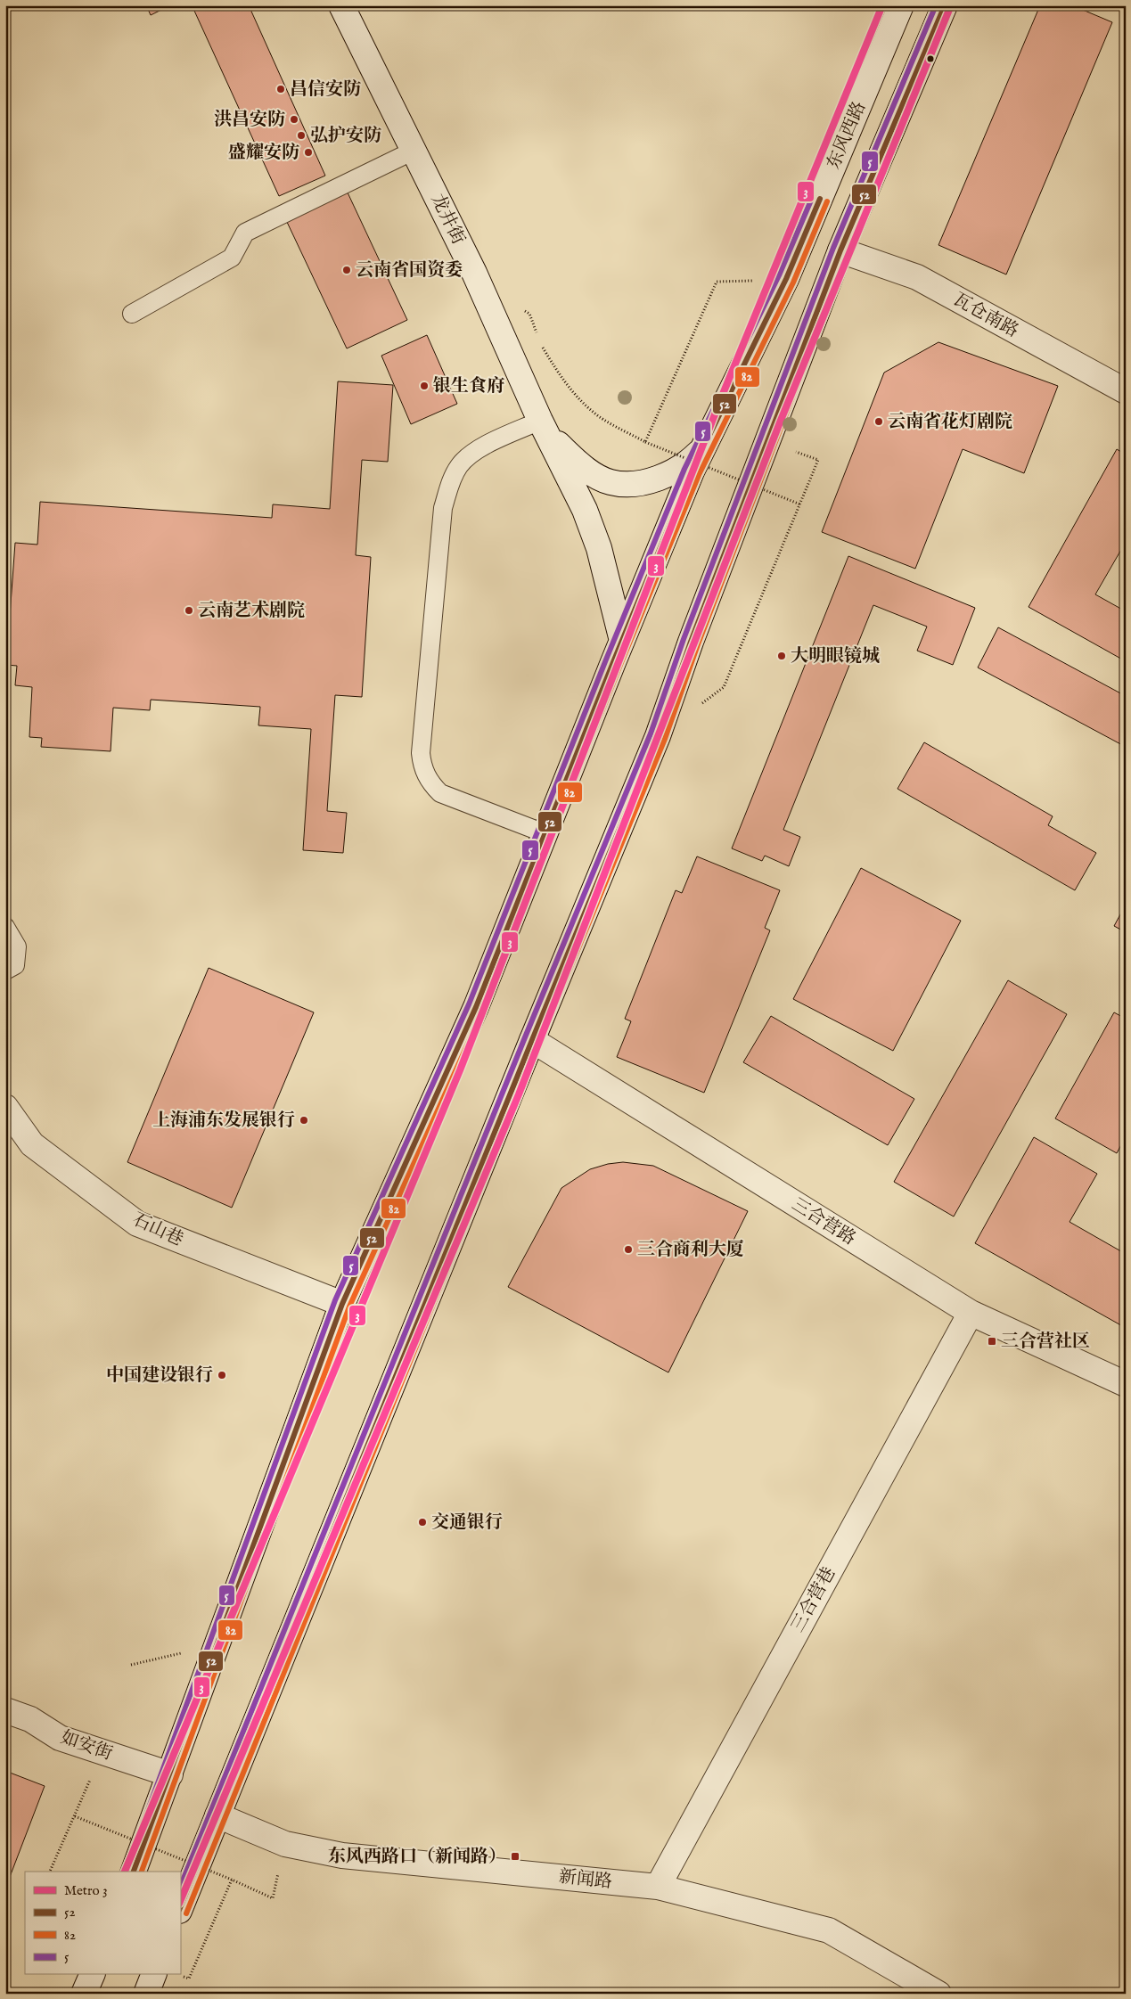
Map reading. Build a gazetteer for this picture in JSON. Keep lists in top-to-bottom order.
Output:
{
  "streets": {
    "main road": [
      "东风西路",
      "龙井街",
      "瓦仓南路",
      "三合营路",
      "石山巷",
      "三合营巷",
      "如安街",
      "新闻路"
    ]
  },
  "crossings": [
    ["东风西路", "龙井街"],
    ["东风西路", "石山巷"],
    ["东风西路", "如安街"],
    ["三合营路", "三合营巷"],
    ["三合营巷", "新闻路"]
  ],
  "places": {
    "other": [
      "昌信安防",
      "洪昌安防",
      "弘护安防",
      "盛耀安防",
      "云南省国资委",
      "银生食府",
      "云南省花灯剧院",
      "云南艺术剧院",
      "大明眼镜城",
      "上海浦东发展银行",
      "三合商利大厦",
      "中国建设银行",
      "交通银行"
    ],
    "transit": ["三合营社区", "东风西路口（新闻路）"]
  },
  "lines": [
    "metro line 3",
    "transit line 52",
    "transit line 5",
    "transit line 82"
  ],
  "legend": [
    "Metro 3",
    "52",
    "82",
    "5"
  ]
}
